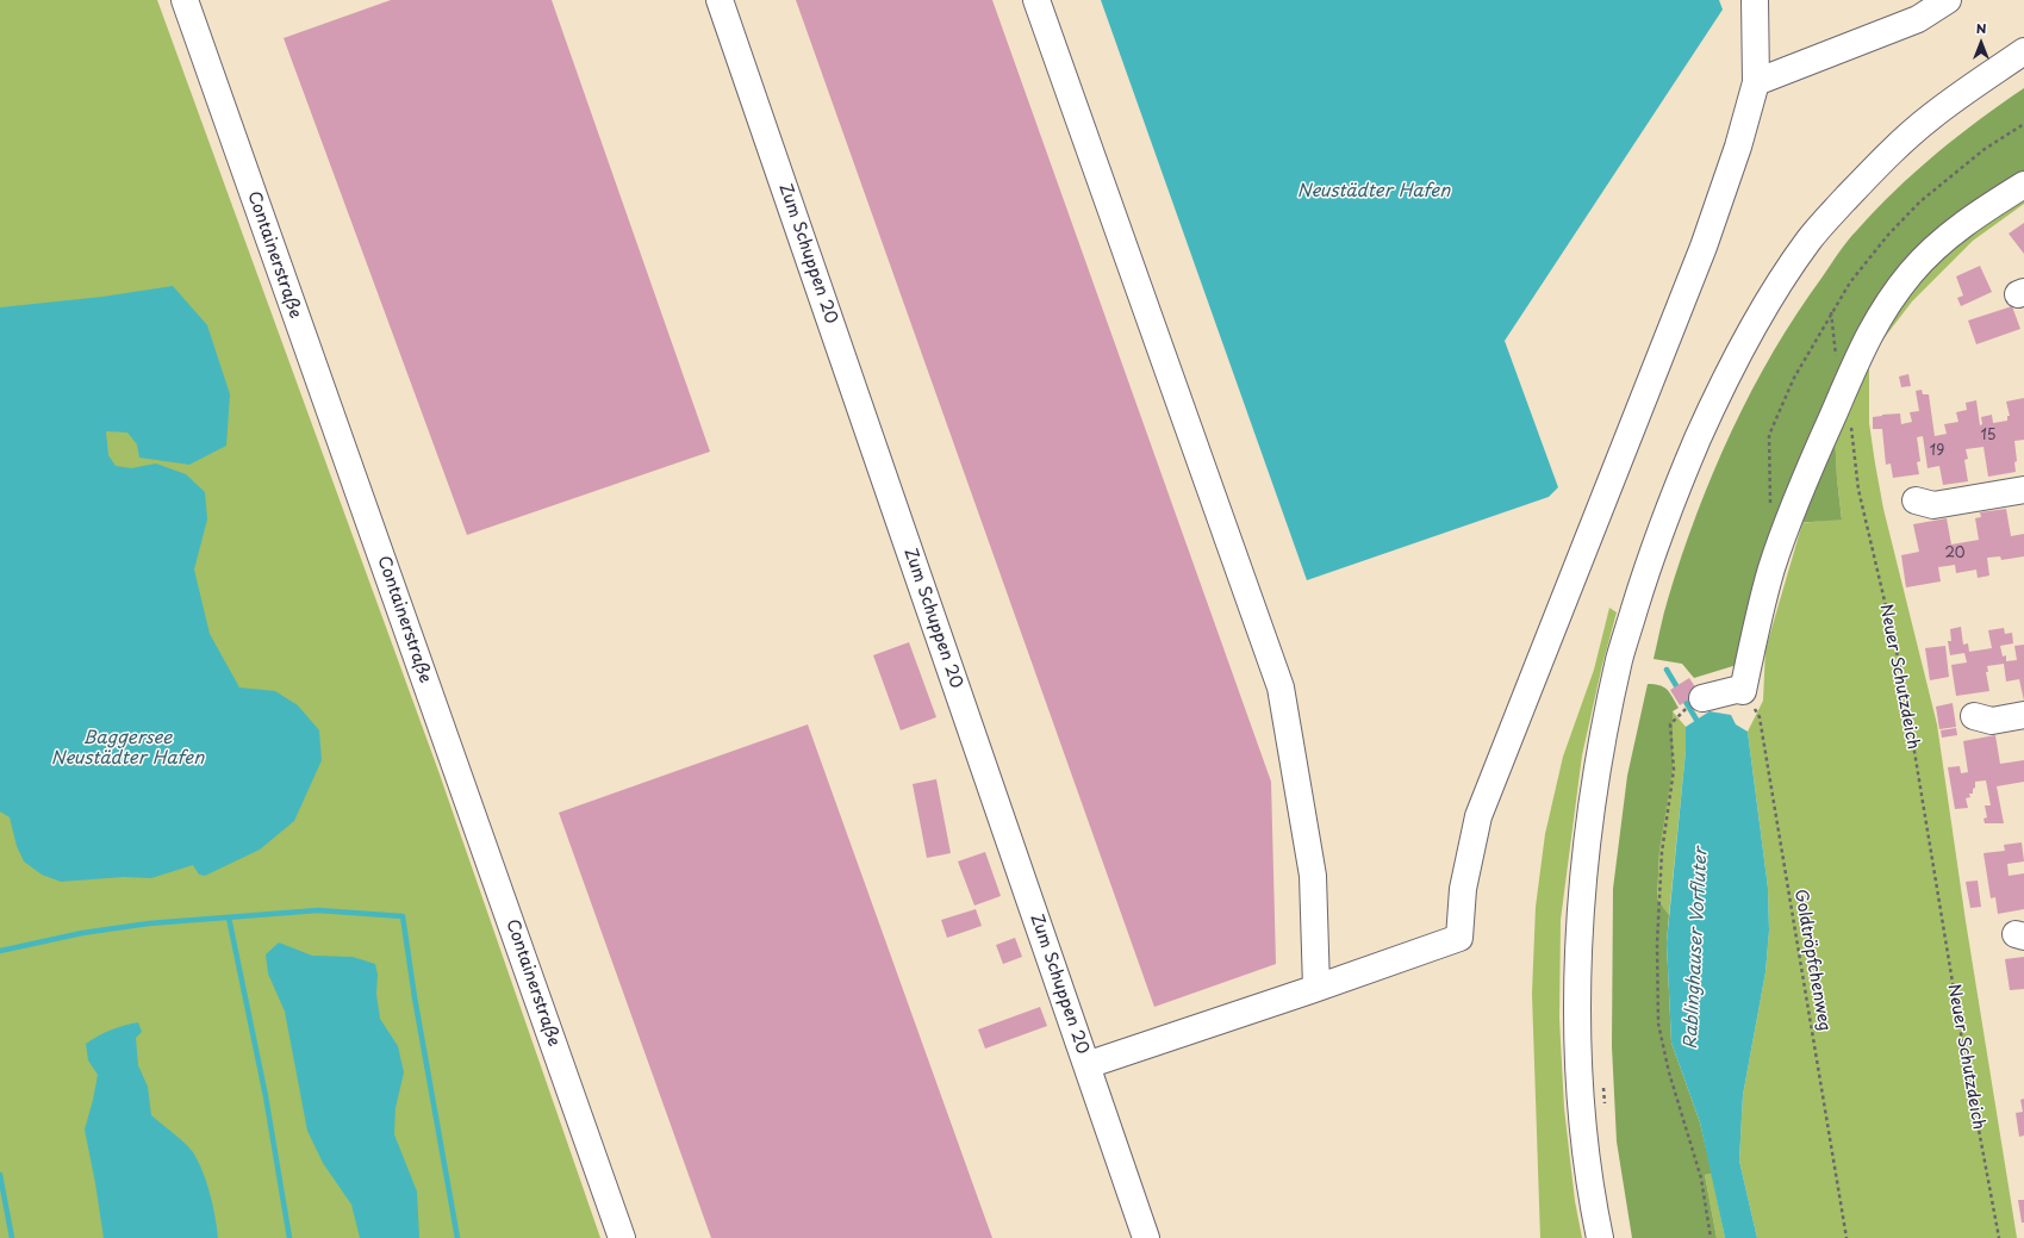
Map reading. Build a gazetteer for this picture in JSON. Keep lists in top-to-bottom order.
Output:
{
  "streets": {
    "street": ["Zum Schuppen 20", "Containerstraße"],
    "path": ["Neuer Schutzdeich", "Goldtröpfchenweg"]
  },
  "water": ["Neustädter Hafen", "Baggersee Neustädter Hafen", "Rablinghauser Vorfluter"],
  "house_numbers": ["15", "19", "20"],
  "north": "top"
}
